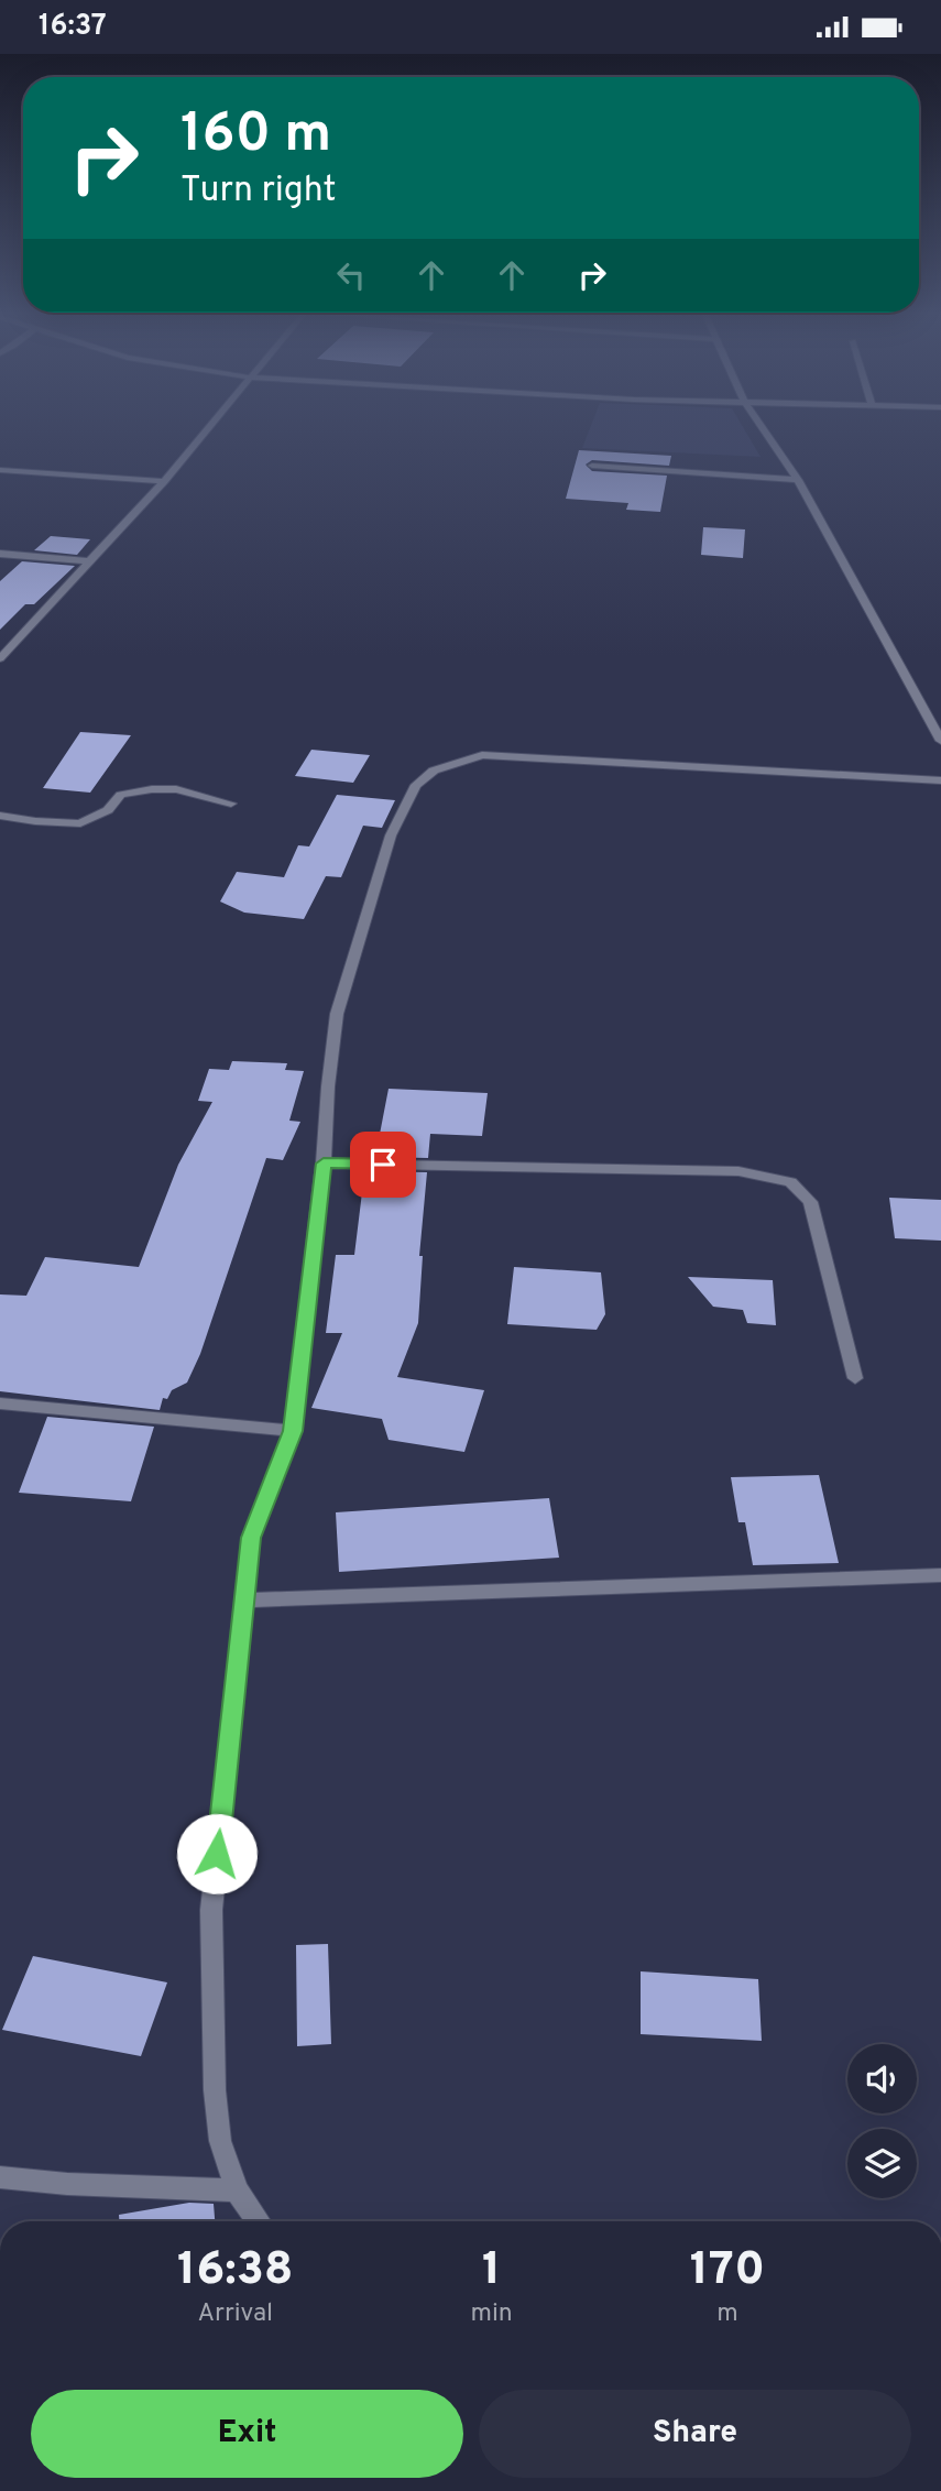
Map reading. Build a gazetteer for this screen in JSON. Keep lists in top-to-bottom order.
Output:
{
  "page": {
    "status": "16:37",
    "turn": ["160 m", "Turn right"],
    "eta": [
      "16:38",
      "Arrival",
      "1",
      "min",
      "170",
      "m"
    ],
    "buttons": ["Exit", "Share"]
  }
}
